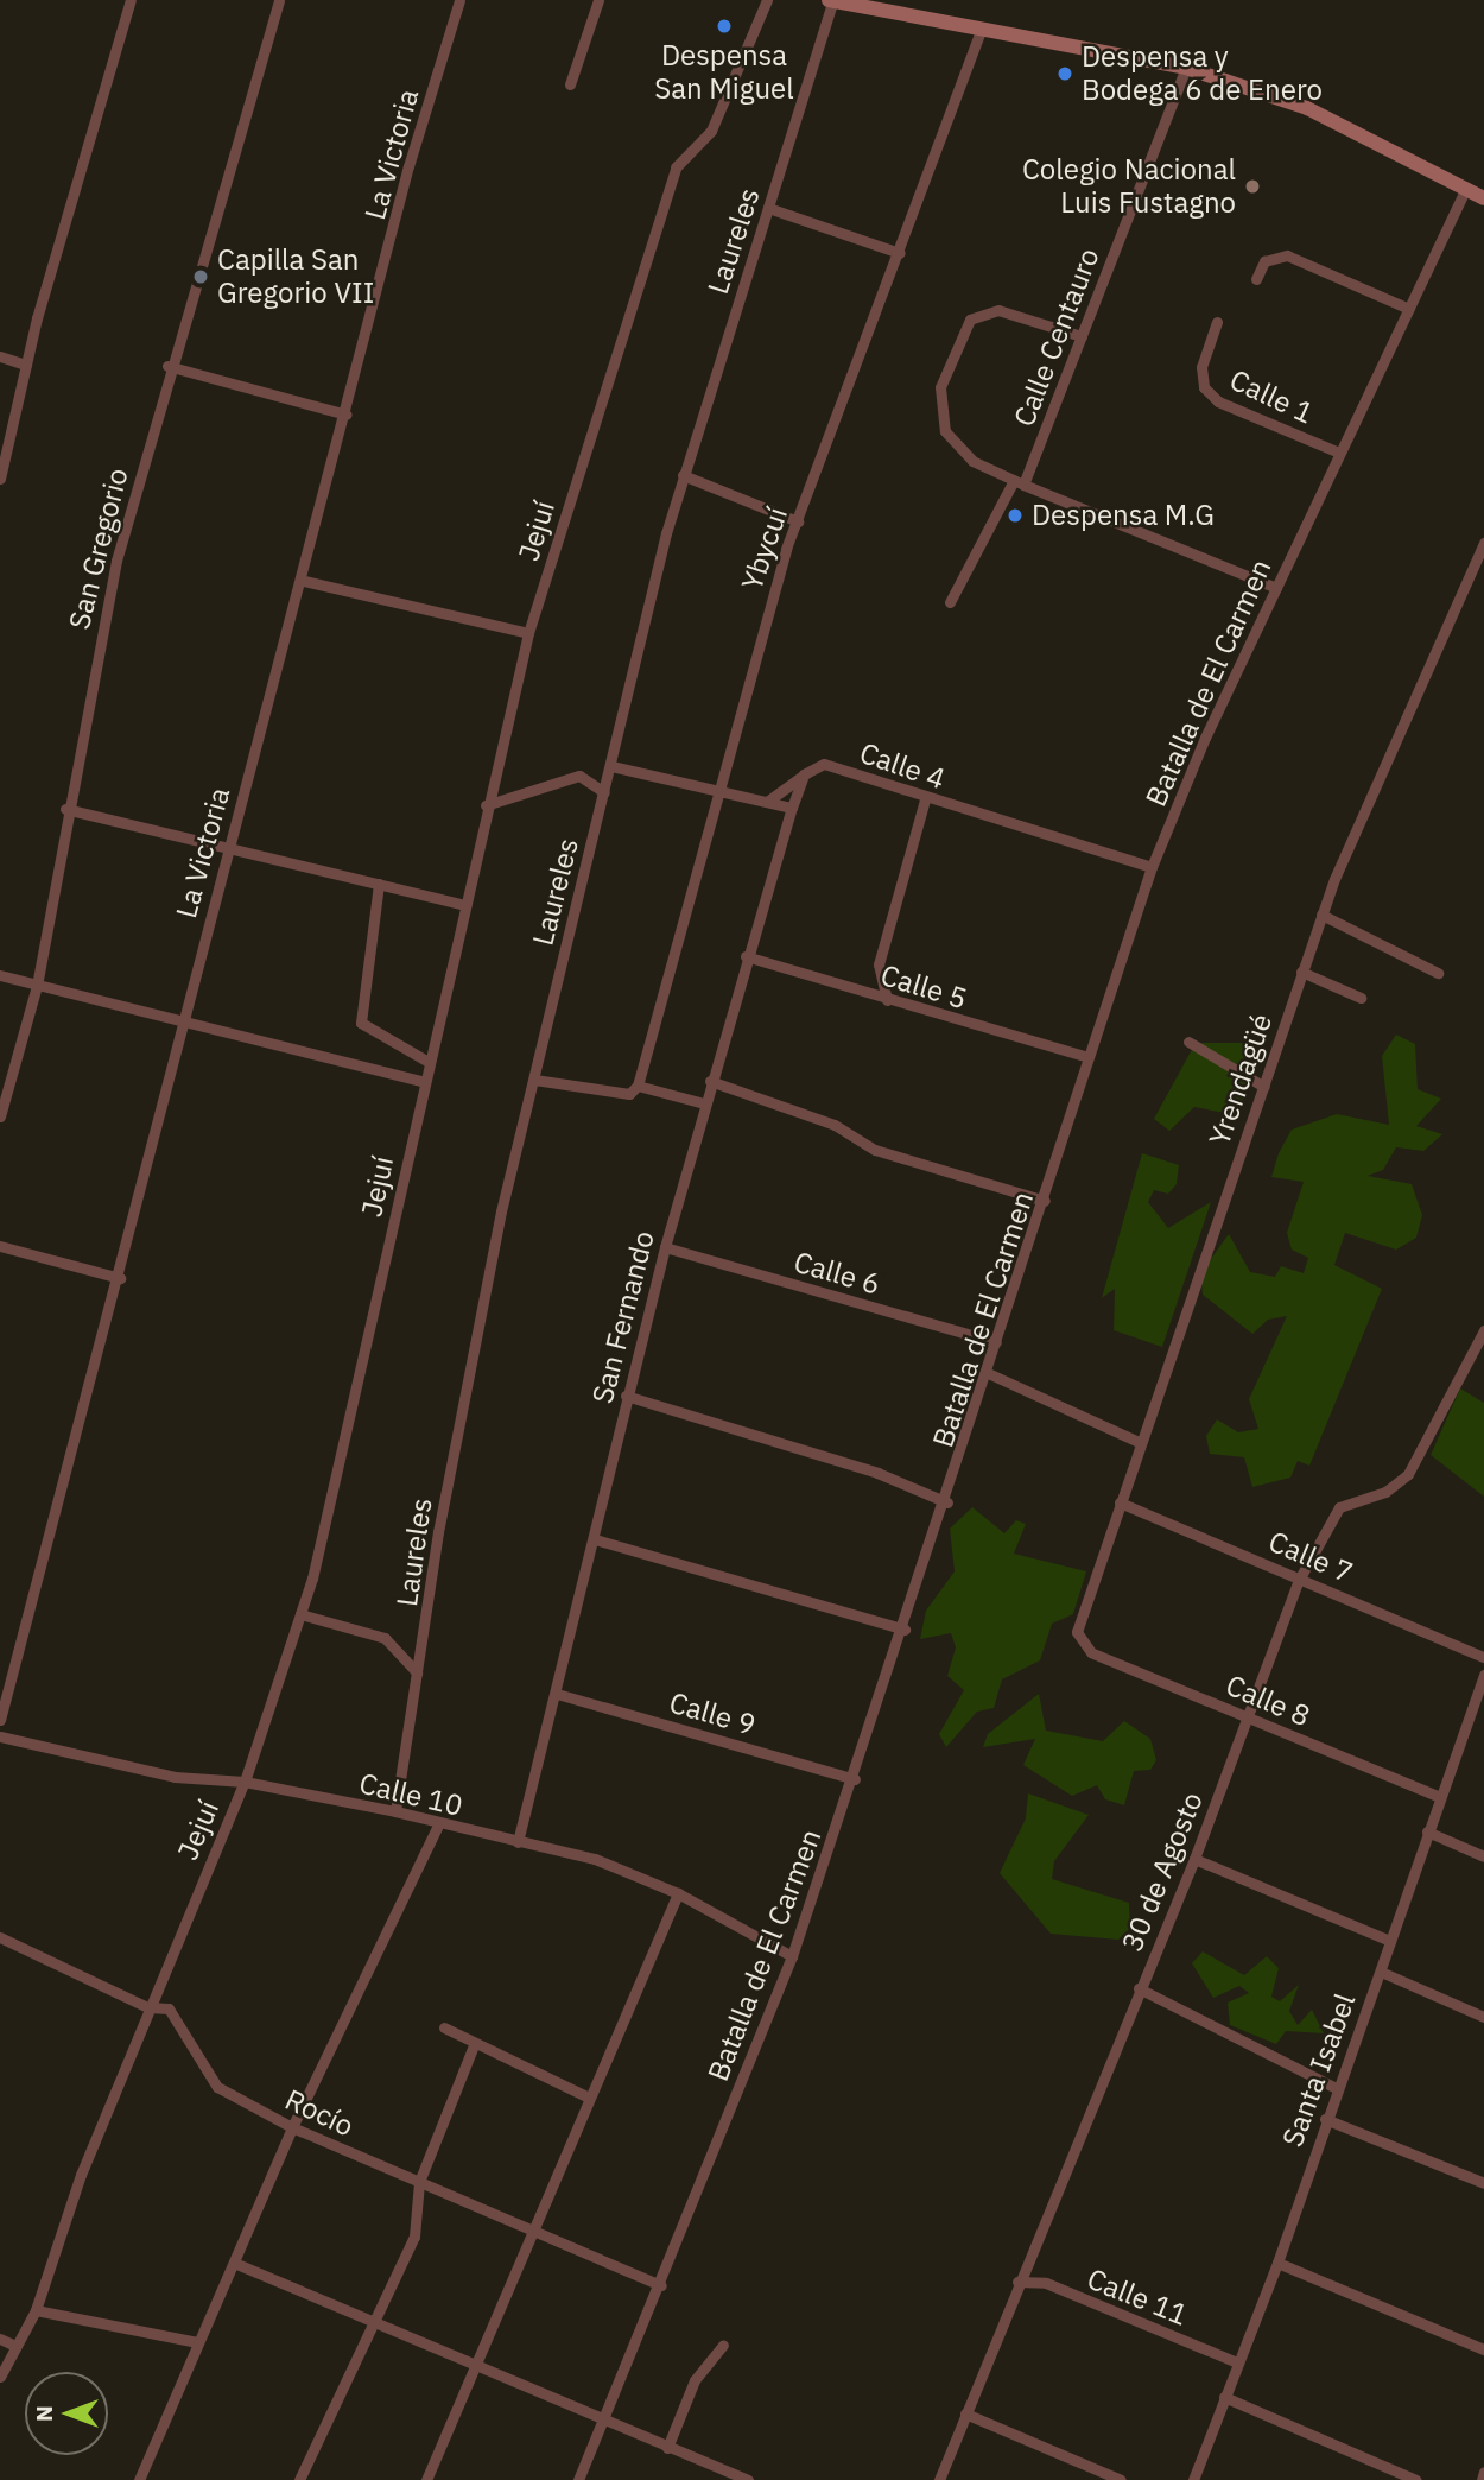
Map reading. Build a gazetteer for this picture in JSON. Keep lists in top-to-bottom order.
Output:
{
  "streets": {
    "street": [
      "La Victoria",
      "Laureles",
      "Calle Centauro",
      "Calle 1",
      "Jejuí",
      "San Gregorio",
      "Ybycuí",
      "Batalla de El Carmen",
      "Calle 4",
      "Calle 5",
      "Yrendagüé",
      "Calle 6",
      "San Fernando",
      "Calle 7",
      "Calle 8",
      "Calle 9",
      "Calle 10",
      "30 de Agosto",
      "Santa Isabel",
      "Rocío",
      "Calle 11"
    ]
  },
  "crossings": [
    ["Laureles", "Calle 10"],
    ["Calle 1", "Batalla de El Carmen"],
    ["Jejuí", "Calle 10"],
    ["Jejuí", "Rocío"],
    ["Batalla de El Carmen", "Calle 4"],
    ["Batalla de El Carmen", "Calle 5"],
    ["Batalla de El Carmen", "Calle 6"],
    ["Batalla de El Carmen", "Calle 9"],
    ["Batalla de El Carmen", "Calle 10"],
    ["Batalla de El Carmen", "Rocío"],
    ["Calle 5", "San Fernando"],
    ["Yrendagüé", "Calle 7"],
    ["Yrendagüé", "Calle 8"],
    ["Calle 6", "San Fernando"],
    ["San Fernando", "Calle 9"],
    ["San Fernando", "Calle 10"],
    ["Calle 7", "30 de Agosto"],
    ["Calle 8", "30 de Agosto"],
    ["Calle 8", "Santa Isabel"],
    ["30 de Agosto", "Calle 11"],
    ["Santa Isabel", "Calle 11"]
  ],
  "places": [
    "Despensa San Miguel",
    "Despensa y Bodega 6 de Enero",
    "Colegio Nacional Luis Fustagno",
    "Capilla San Gregorio VII",
    "Despensa M.G"
  ],
  "north": "left"
}
